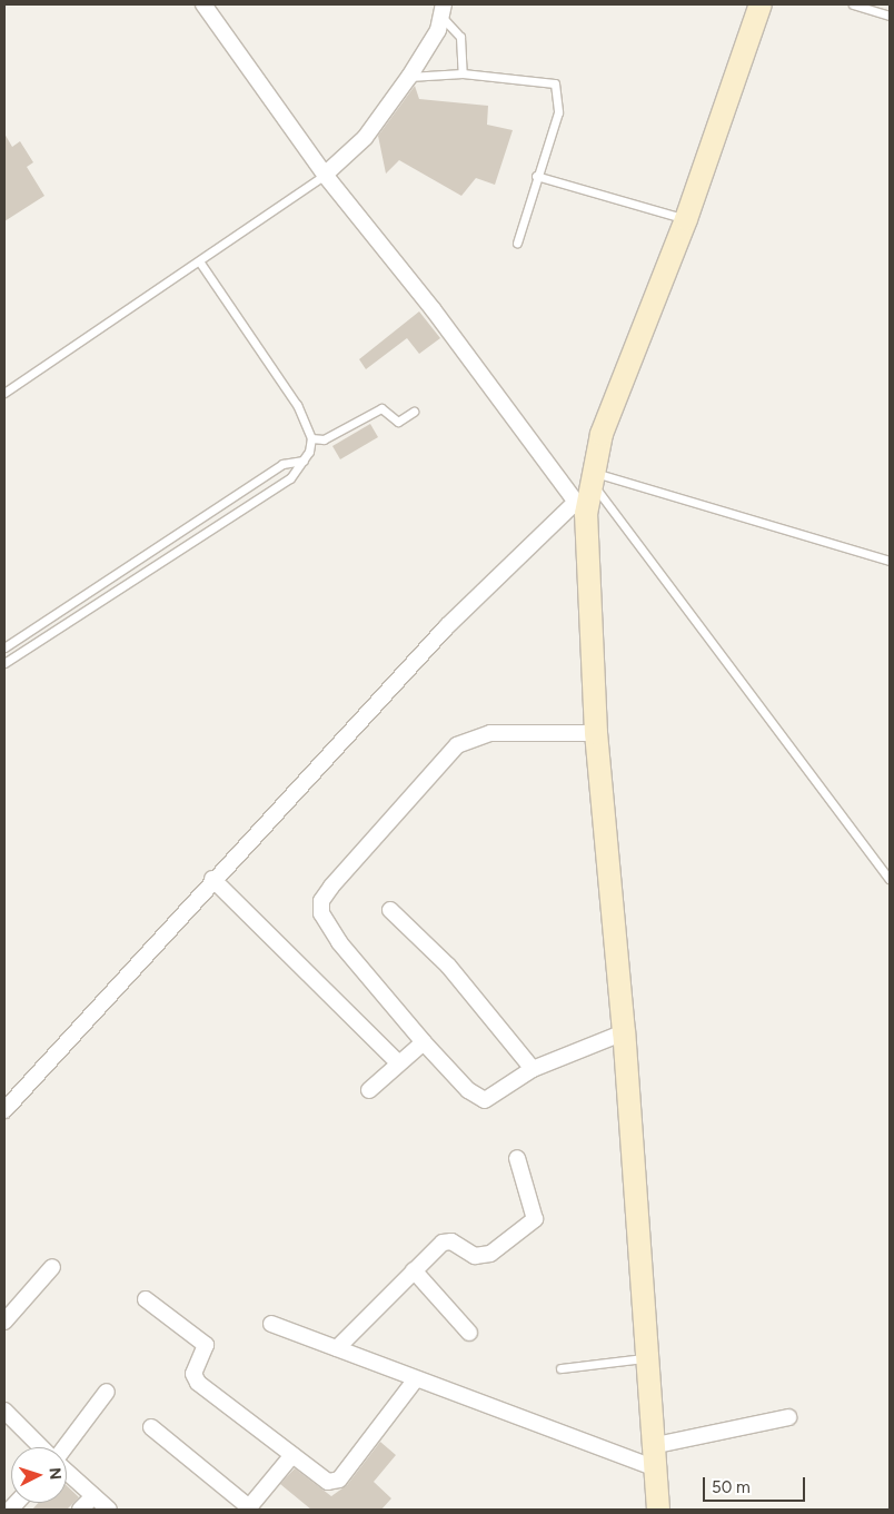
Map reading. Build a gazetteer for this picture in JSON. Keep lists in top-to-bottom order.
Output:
{
  "scale_bar": "50 m",
  "north": "right"
}
